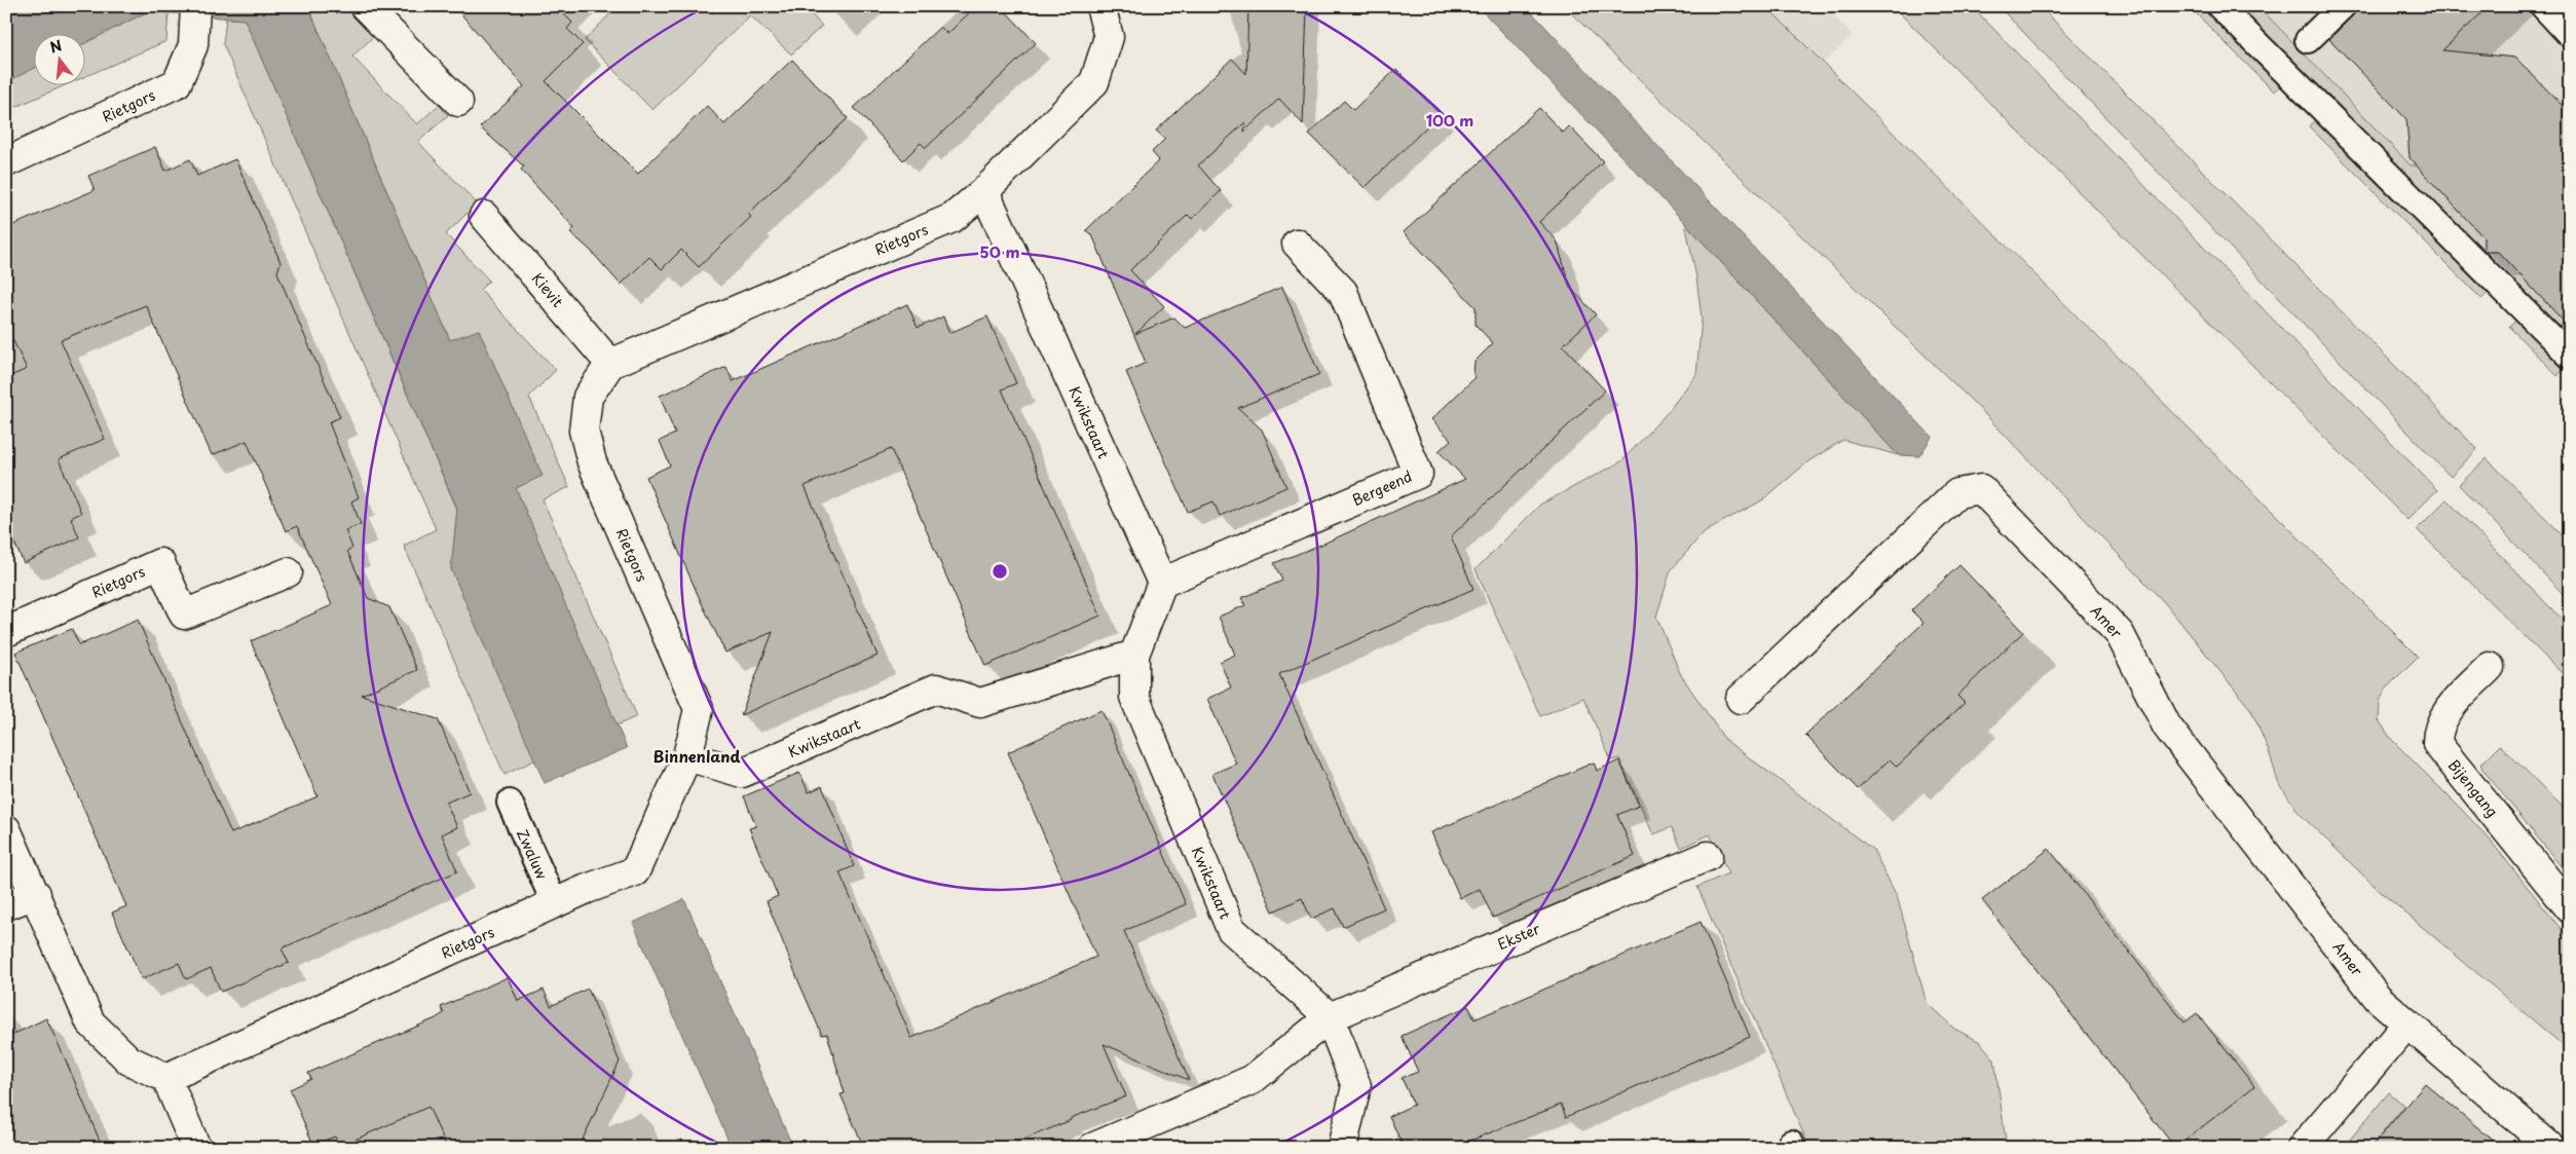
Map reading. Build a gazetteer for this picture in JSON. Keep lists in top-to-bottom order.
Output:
{
  "streets": {
    "street": [
      "Rietgors",
      "Kievit",
      "Kwikstaart",
      "Bergeend",
      "Amer",
      "Bijengang",
      "Ekster"
    ],
    "lane": ["Zwaluw"]
  },
  "crossings": [
    ["Rietgors", "Kievit"],
    ["Rietgors", "Kwikstaart"],
    ["Rietgors", "Zwaluw"],
    ["Kwikstaart", "Bergeend"],
    ["Kwikstaart", "Ekster"]
  ],
  "districts": ["Binnenland"],
  "north": "top",
  "rings": ["100 m", "50 m"]
}
